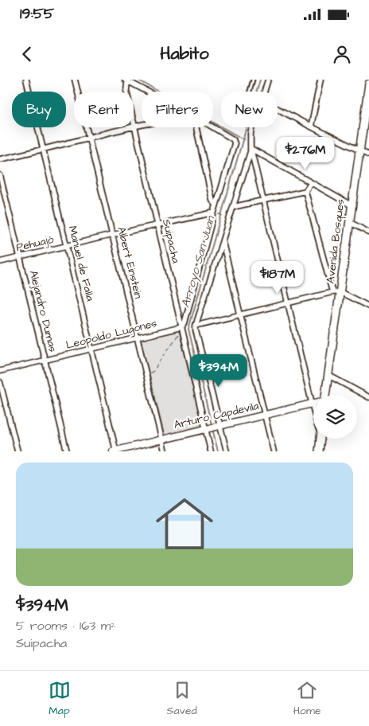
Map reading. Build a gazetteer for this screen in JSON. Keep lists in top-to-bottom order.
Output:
{
  "streets": {
    "main road": ["Avenida Bosques"],
    "street": [
      "Suipacha",
      "Pehuajó",
      "Albert Einstein",
      "Manuel de Falla",
      "Alejandro Dumas",
      "Leopoldo Lugones",
      "Arturo Capdevila"
    ]
  },
  "crossings": [
    ["Suipacha", "Pehuajó"],
    ["Suipacha", "Leopoldo Lugones"],
    ["Suipacha", "Arturo Capdevila"],
    ["Pehuajó", "Albert Einstein"],
    ["Pehuajó", "Manuel de Falla"],
    ["Pehuajó", "Alejandro Dumas"],
    ["Albert Einstein", "Leopoldo Lugones"],
    ["Albert Einstein", "Arturo Capdevila"],
    ["Manuel de Falla", "Leopoldo Lugones"],
    ["Manuel de Falla", "Arturo Capdevila"],
    ["Alejandro Dumas", "Leopoldo Lugones"]
  ],
  "water": ["Arroyo San Juan"],
  "page": {
    "status": "19:55",
    "header": "Habito",
    "chip": [
      "Buy",
      "Rent",
      "Filters",
      "New"
    ],
    "price": ["$276M", "$187M", "$394M"],
    "list": [
      {
        "name": "$394M",
        "note": "5 rooms · 163 m² · Suipacha"
      }
    ],
    "tabs": ["Map", "Saved", "Home"]
  }
}
